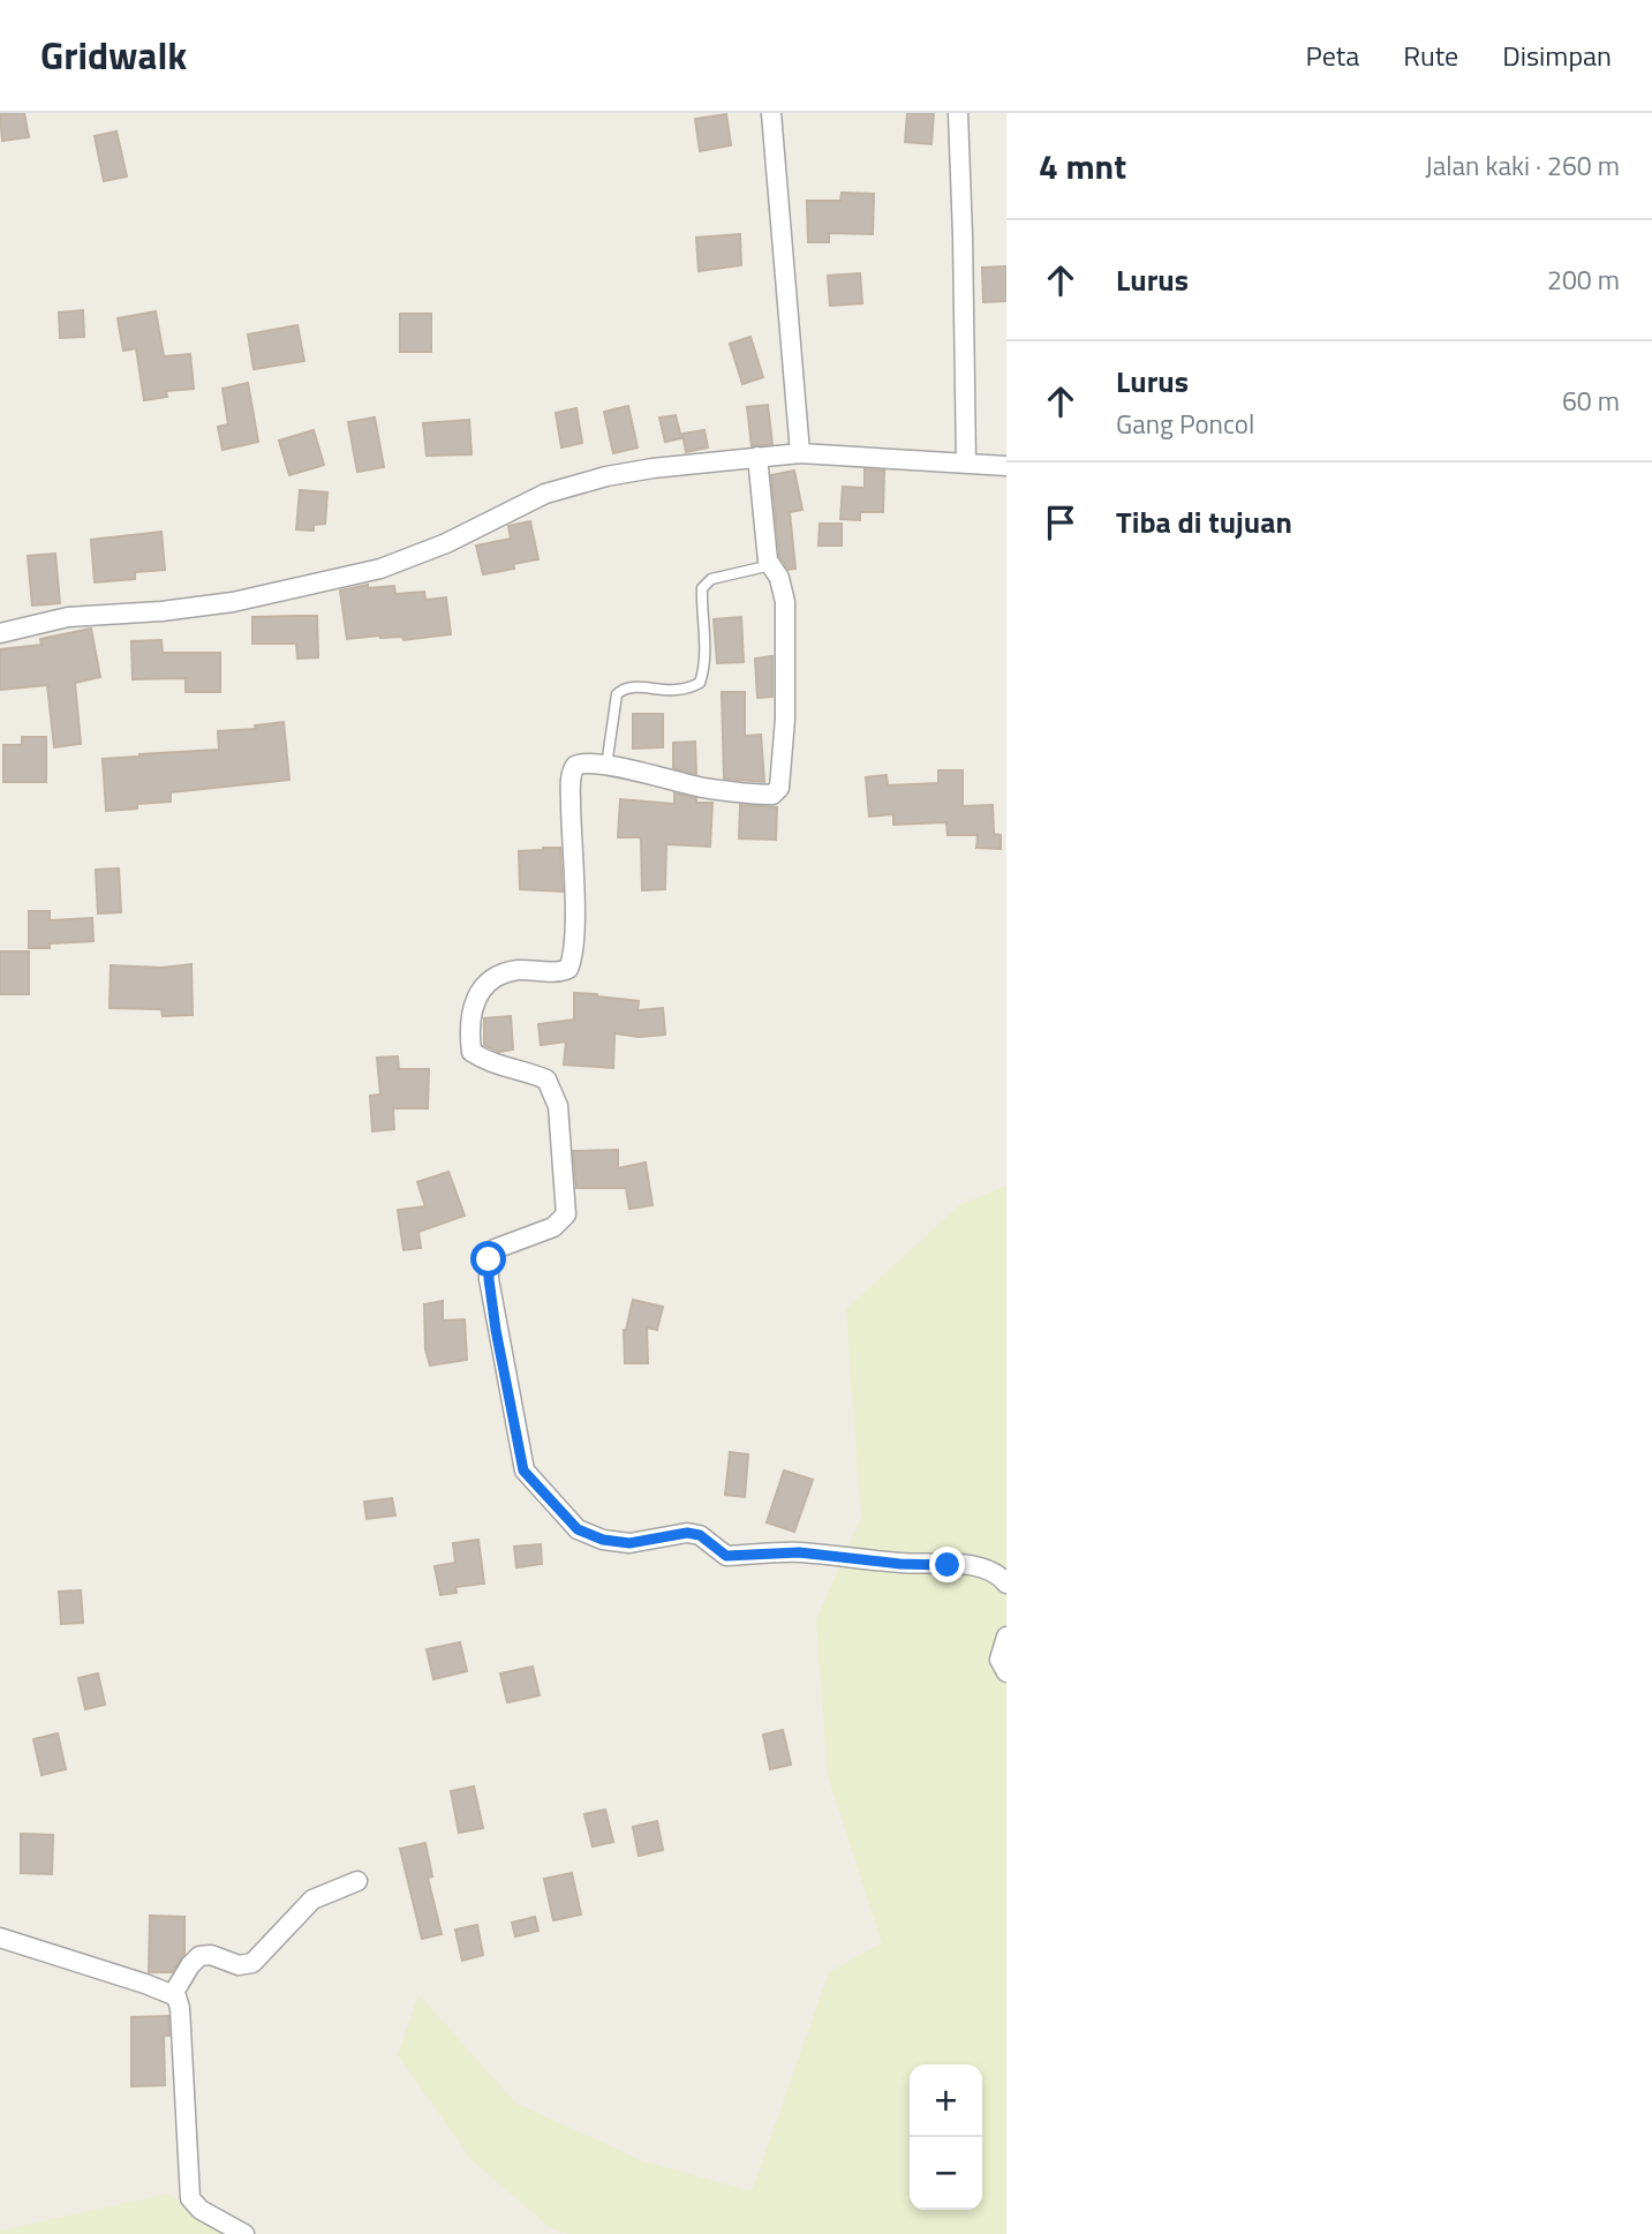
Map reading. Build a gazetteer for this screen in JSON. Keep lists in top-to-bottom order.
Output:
{
  "page": {
    "header": "Gridwalk",
    "nav": ["Peta", "Rute", "Disimpan"],
    "heading": ["4 mnt", "Jalan kaki · 260 m"],
    "list": [
      ["Lurus", "200 m"],
      ["Lurus", "Gang Poncol", "60 m"],
      "Tiba di tujuan"
    ],
    "map_buttons": ["+", "−"]
  }
}
